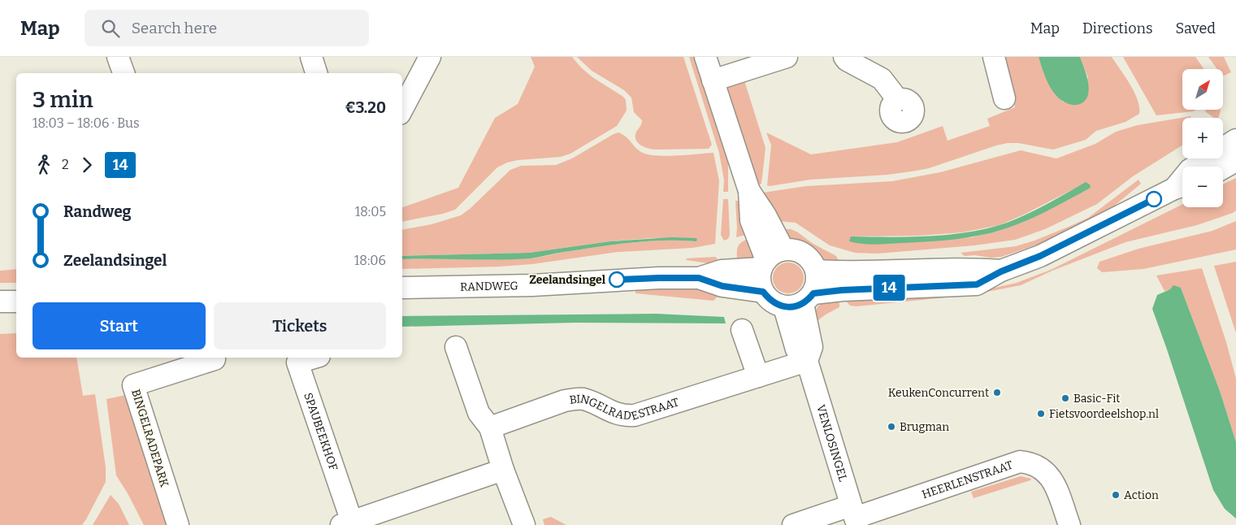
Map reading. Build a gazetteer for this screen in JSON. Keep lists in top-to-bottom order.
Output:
{
  "streets": {
    "street": [
      "RANDWEG",
      "BINGELRADESTRAAT",
      "SPAUBEEKHOF",
      "BINGELRADEPARK",
      "VENLOSINGEL",
      "HEERLENSTRAAT"
    ]
  },
  "crossings": [
    ["RANDWEG", "VENLOSINGEL"],
    ["BINGELRADESTRAAT", "VENLOSINGEL"],
    ["VENLOSINGEL", "HEERLENSTRAAT"]
  ],
  "places": [
    "Zeelandsingel",
    "KeukenConcurrent",
    "Basic-Fit",
    "Fietsvoordeelshop.nl",
    "Brugman",
    "Action"
  ],
  "lines": ["bus line 14"],
  "north": "top right",
  "page": {
    "header": "Map",
    "search": "Search here",
    "nav": ["Map", "Directions", "Saved"],
    "on_map": "14",
    "map_buttons": ["+", "−"],
    "heading": ["3 min", "18:03 – 18:06 · Bus", "€3.20"],
    "legs": ["2", "14"],
    "list": [
      {
        "name": "Randweg",
        "value": "18:05"
      },
      {
        "name": "Zeelandsingel",
        "value": "18:06"
      }
    ],
    "buttons": ["Start", "Tickets"]
  }
}
